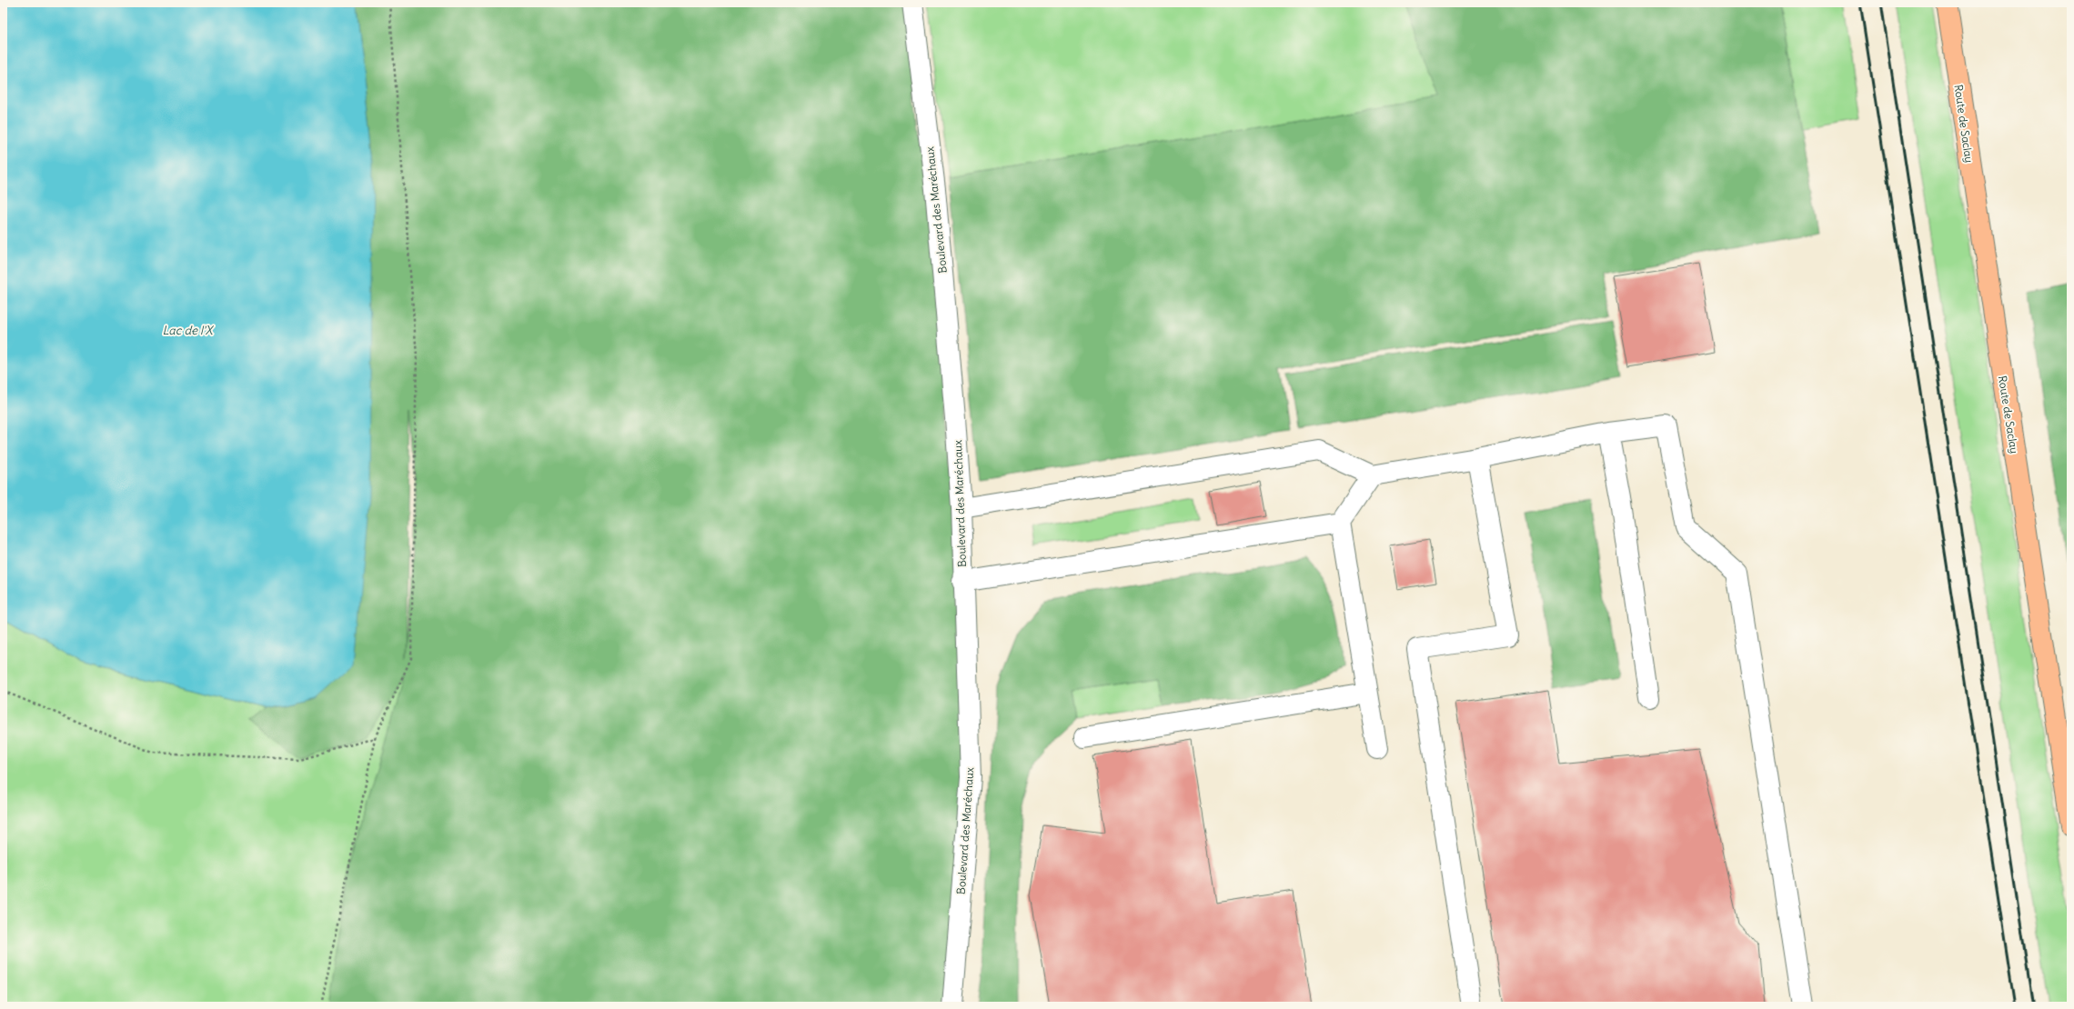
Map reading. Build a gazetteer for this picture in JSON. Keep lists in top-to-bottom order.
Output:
{
  "streets": {
    "main road": ["Route de Saclay"],
    "lane": ["Boulevard des Maréchaux"]
  },
  "water": ["Lac de l'X"]
}
